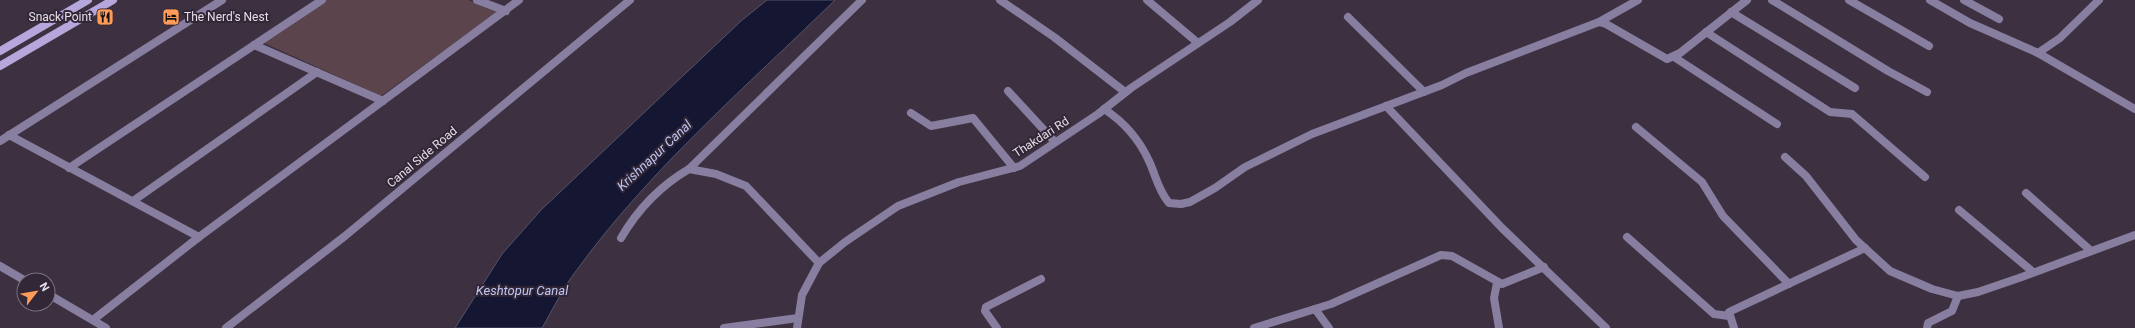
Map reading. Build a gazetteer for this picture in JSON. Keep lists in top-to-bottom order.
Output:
{
  "streets": {
    "street": ["Thakdari Rd", "Canal Side Road"]
  },
  "water": ["Krishnapur Canal", "Keshtopur Canal"],
  "places": {
    "restaurant": ["Snack Point"],
    "hotel": ["The Nerd's Nest"]
  },
  "north": "top right"
}
